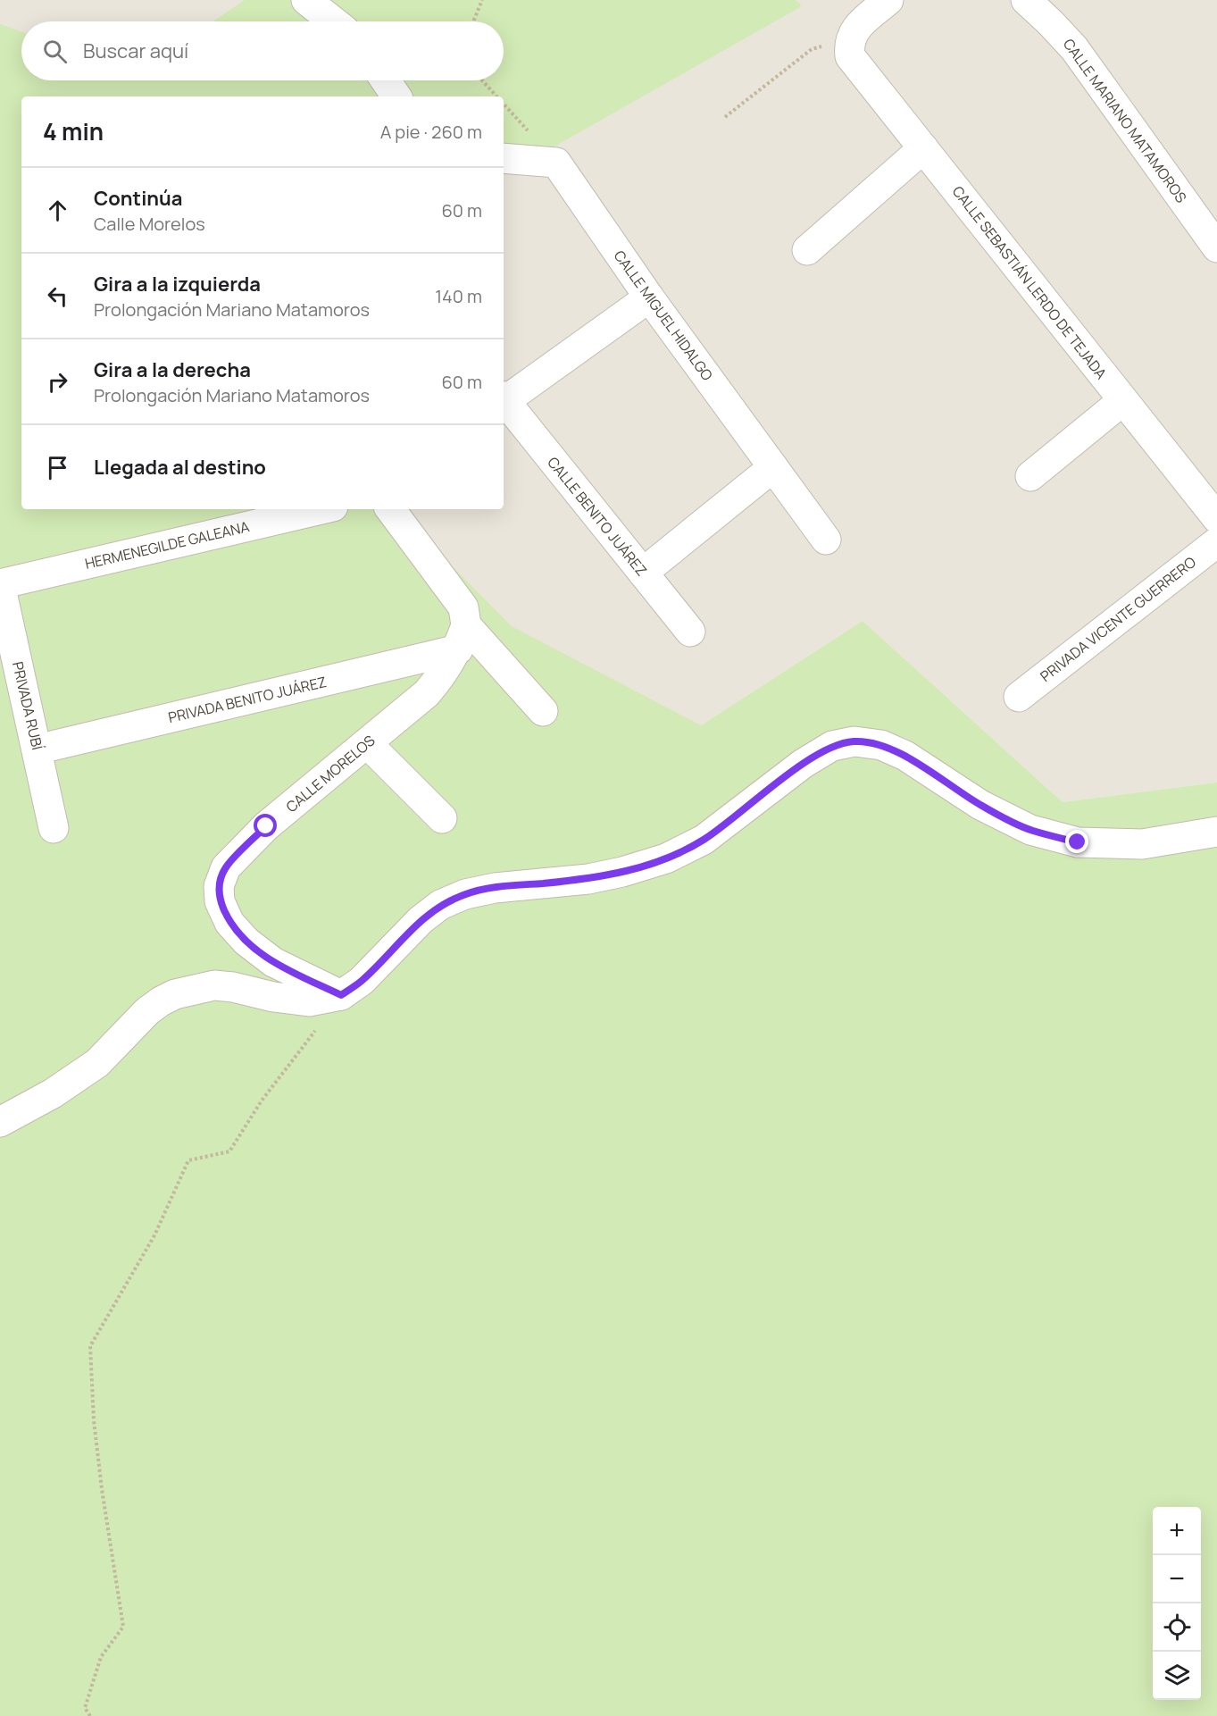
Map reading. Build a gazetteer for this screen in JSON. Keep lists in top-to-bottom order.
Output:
{
  "streets": {
    "street": [
      "CALLE MARIANO MATAMOROS",
      "CALLE SEBASTIÁN LERDO DE TEJADA",
      "CALLE MIGUEL HIDALGO",
      "CALLE BENITO JUÁREZ",
      "HERMENEGILDE GALEANA",
      "PRIVADA VICENTE GUERRERO",
      "PRIVADA BENITO JUÁREZ",
      "PRIVADA RUBÍ",
      "CALLE MORELOS"
    ]
  },
  "crossings": [
    ["HERMENEGILDE GALEANA", "PRIVADA RUBÍ"],
    ["PRIVADA BENITO JUÁREZ", "PRIVADA RUBÍ"],
    ["PRIVADA BENITO JUÁREZ", "CALLE MORELOS"]
  ],
  "page": {
    "search": "Buscar aquí",
    "heading": ["4 min", "A pie · 260 m"],
    "list": [
      ["Continúa", "Calle Morelos", "60 m"],
      ["Gira a la izquierda", "Prolongación Mariano Matamoros", "140 m"],
      ["Gira a la derecha", "Prolongación Mariano Matamoros", "60 m"],
      "Llegada al destino"
    ],
    "map_buttons": ["+", "−"]
  }
}
